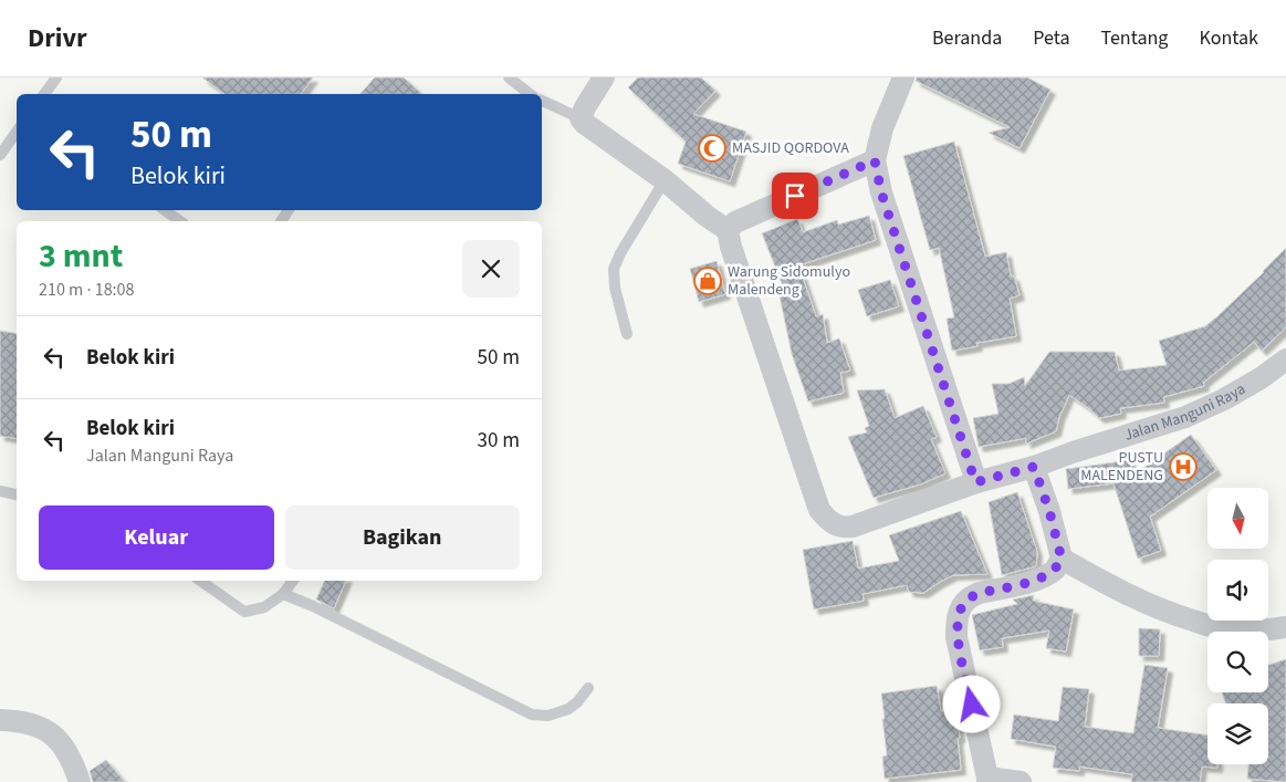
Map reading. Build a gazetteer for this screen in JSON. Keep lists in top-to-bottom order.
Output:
{
  "streets": {
    "street": ["Jalan Manguni Raya"]
  },
  "places": {
    "mosque": ["MASJID QORDOVA"],
    "shop": ["Warung Sidomulyo Malendeng"],
    "hospital": ["PUSTU MALENDENG"]
  },
  "north": "bottom",
  "page": {
    "header": "Drivr",
    "nav": [
      "Beranda",
      "Peta",
      "Tentang",
      "Kontak"
    ],
    "turn": ["50 m", "Belok kiri"],
    "heading": ["3 mnt", "210 m · 18:08"],
    "list": [
      {
        "name": "Belok kiri",
        "value": "50 m"
      },
      {
        "name": "Belok kiri",
        "note": "Jalan Manguni Raya",
        "value": "30 m"
      }
    ],
    "buttons": ["Keluar", "Bagikan"]
  }
}
